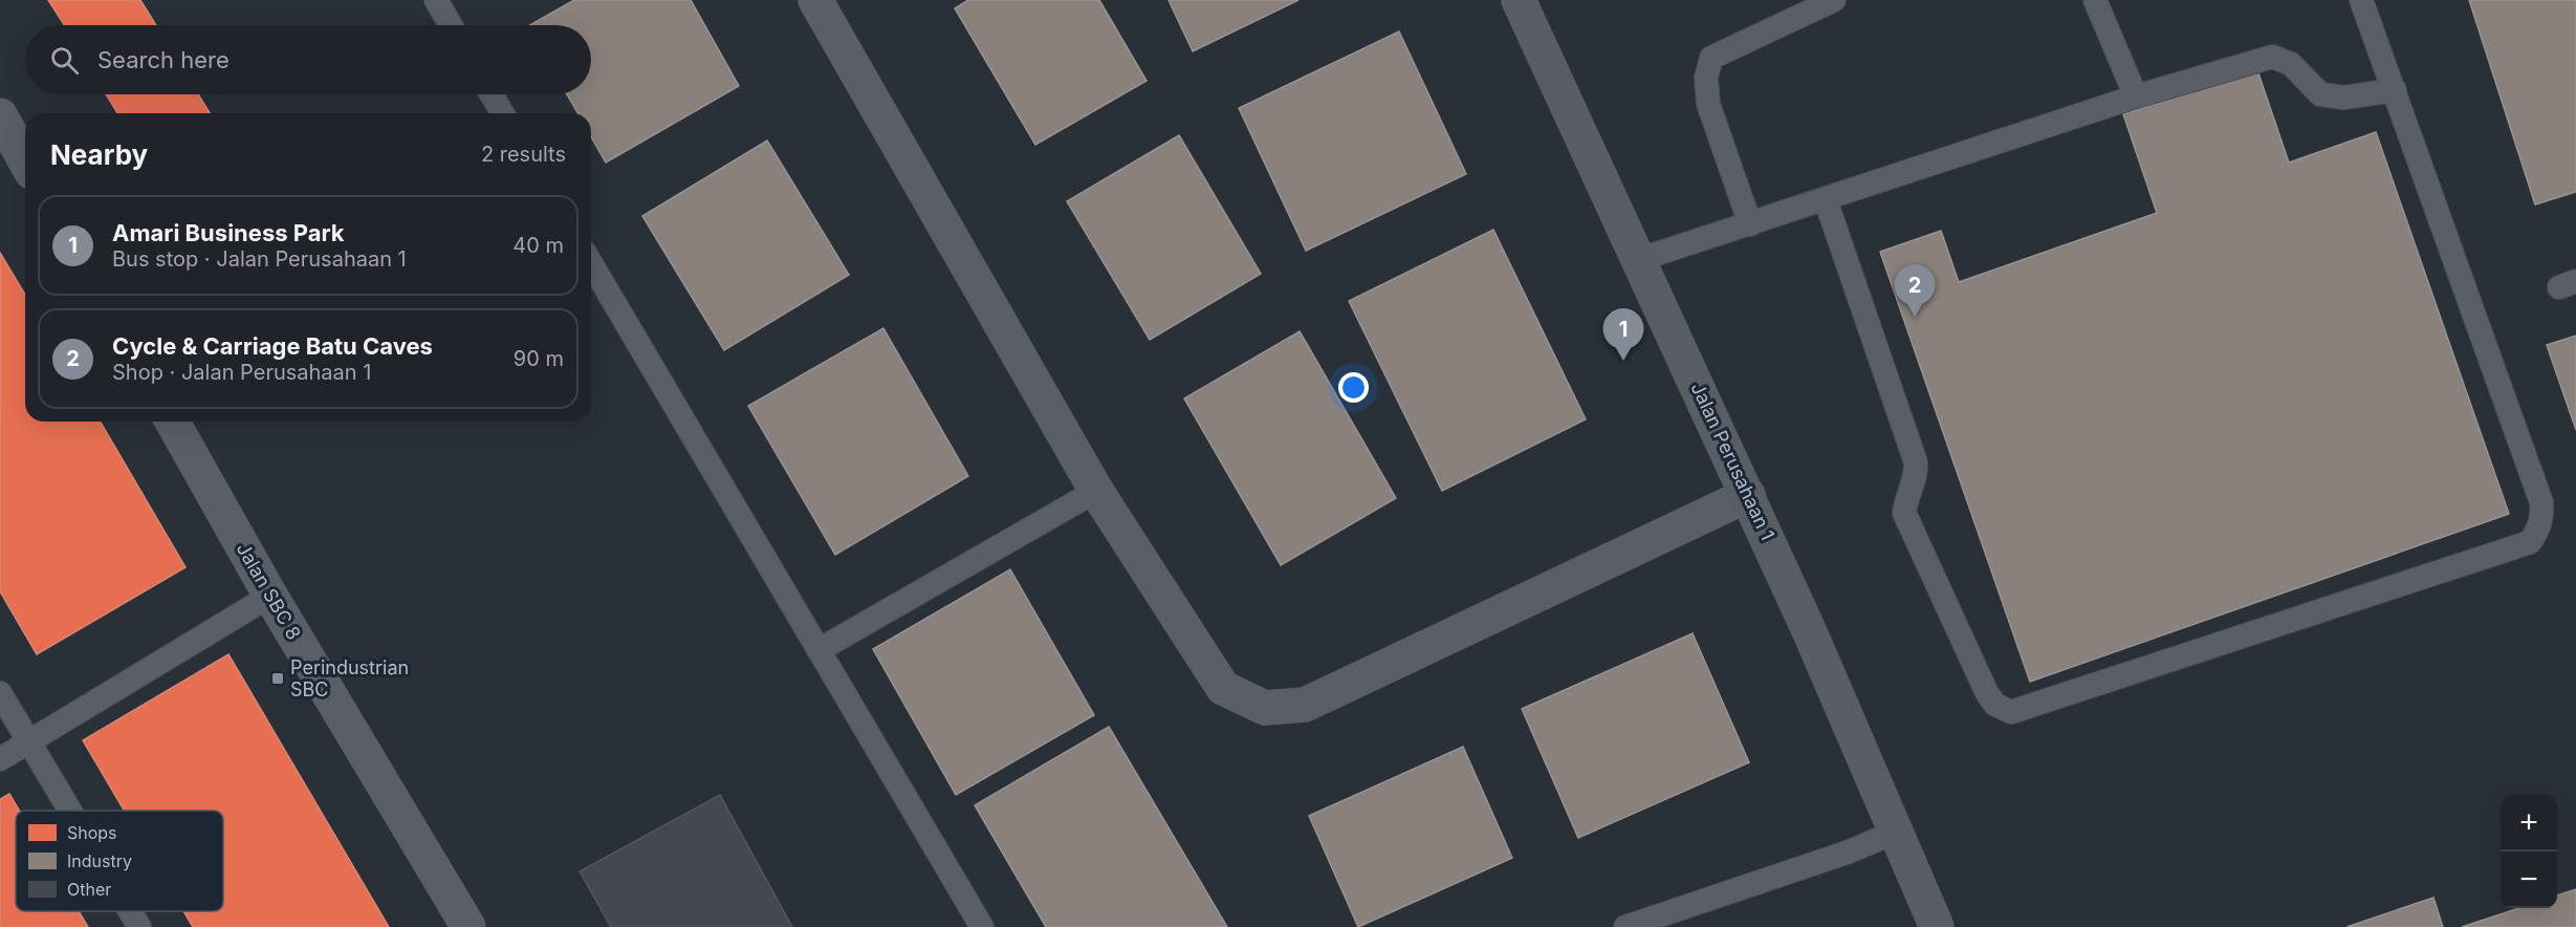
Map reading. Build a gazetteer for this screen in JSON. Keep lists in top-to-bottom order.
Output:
{
  "streets": {
    "street": ["Jalan Perusahaan 1", "Jalan SBC 8"]
  },
  "places": {
    "transit": ["Perindustrian SBC"]
  },
  "legend": ["Shops", "Industry", "Other"],
  "page": {
    "search": "Search here",
    "heading": ["Nearby", "2 results"],
    "list": [
      {
        "mark": "1",
        "name": "Amari Business Park",
        "note": "Bus stop · Jalan Perusahaan 1",
        "value": "40 m"
      },
      {
        "mark": "2",
        "name": "Cycle & Carriage Batu Caves",
        "note": "Shop · Jalan Perusahaan 1",
        "value": "90 m"
      }
    ],
    "pins": ["2", "1"],
    "map_buttons": ["+", "−"]
  }
}
